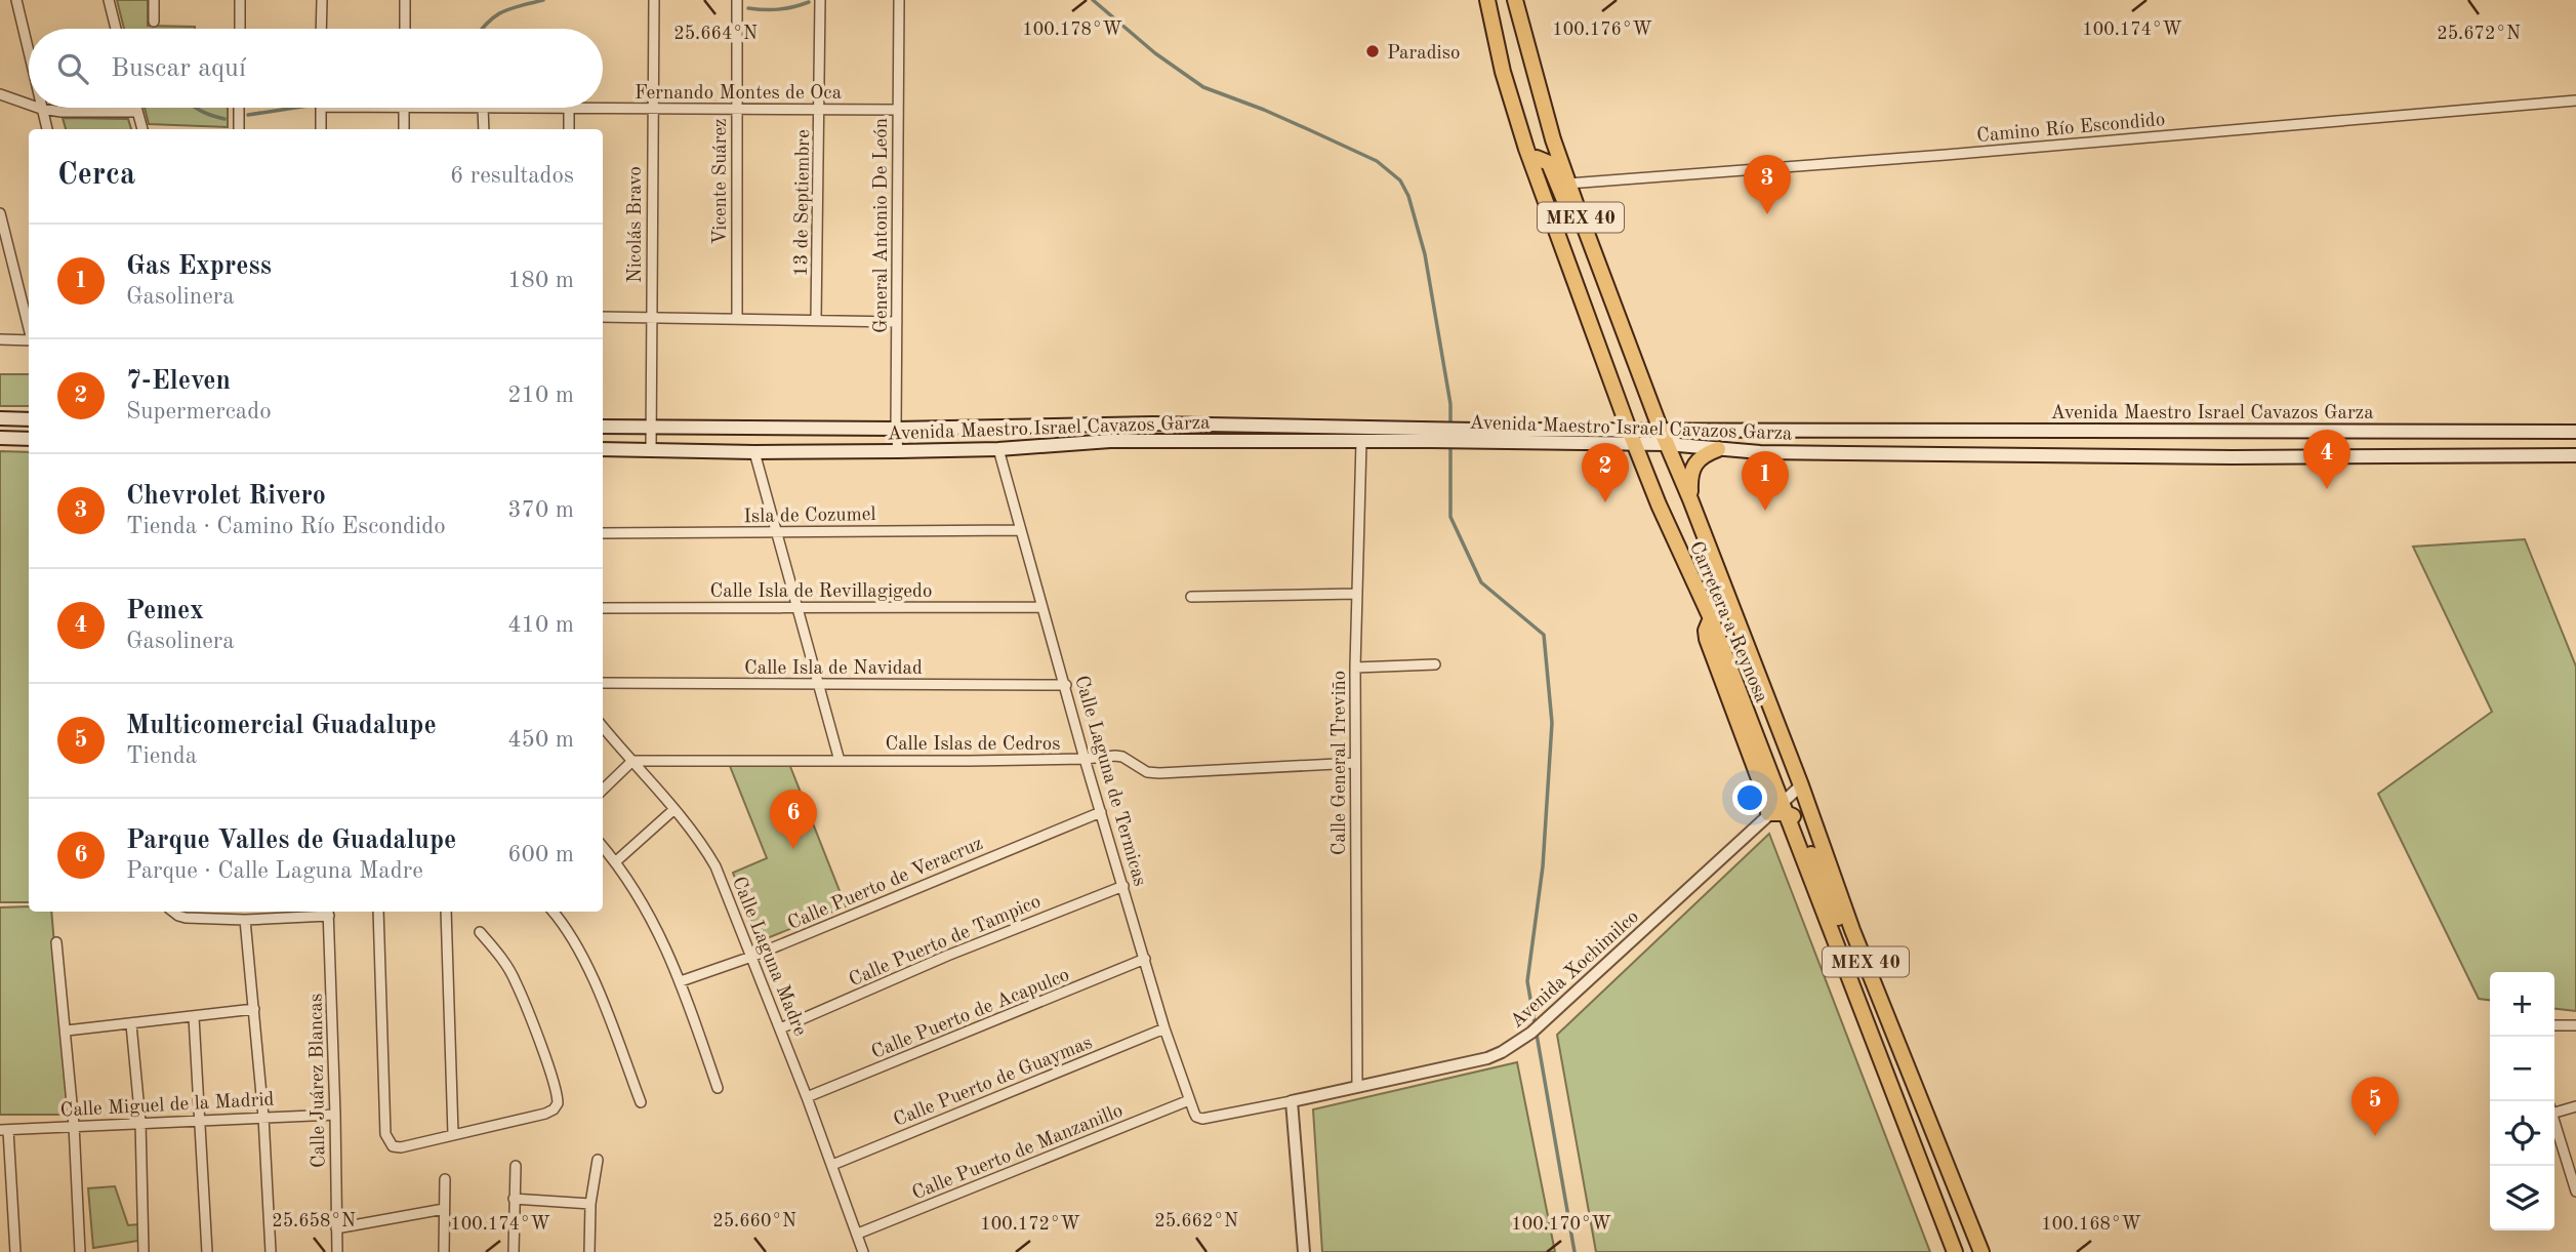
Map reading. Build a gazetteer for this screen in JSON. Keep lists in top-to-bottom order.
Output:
{
  "streets": {
    "main road": ["MEX 40", "Avenida Maestro Israel Cavazos Garza", "Carretera a Reynosa"],
    "street": [
      "Fernando Montes de Oca",
      "Camino Río Escondido",
      "Vicente Suárez",
      "13 de Septiembre",
      "Nicolás Bravo",
      "General Antonio De León",
      "Isla de Cozumel",
      "Calle Isla de Revillagigedo",
      "Calle Isla de Navidad",
      "Calle Islas de Cedros",
      "Calle General Treviño",
      "Calle Laguna de Termicas",
      "Calle Puerto de Veracruz",
      "Calle Puerto de Tampico",
      "Calle Laguna Madre",
      "Avenida Xochimilco",
      "Calle Puerto de Acapulco",
      "Calle Puerto de Guaymas",
      "Calle Juárez Blancas",
      "Calle Miguel de la Madrid",
      "Calle Puerto de Manzanillo"
    ]
  },
  "crossings": [
    ["Fernando Montes de Oca", "Vicente Suárez"],
    ["Fernando Montes de Oca", "13 de Septiembre"],
    ["Fernando Montes de Oca", "Nicolás Bravo"],
    ["Fernando Montes de Oca", "General Antonio De León"],
    ["Camino Río Escondido", "Carretera a Reynosa"],
    ["Nicolás Bravo", "Avenida Maestro Israel Cavazos Garza"],
    ["General Antonio De León", "Avenida Maestro Israel Cavazos Garza"],
    ["Avenida Maestro Israel Cavazos Garza", "Carretera a Reynosa"],
    ["Avenida Maestro Israel Cavazos Garza", "Calle General Treviño"],
    ["Avenida Maestro Israel Cavazos Garza", "Calle Laguna de Termicas"],
    ["Isla de Cozumel", "Calle Laguna de Termicas"],
    ["Calle Isla de Revillagigedo", "Calle Laguna de Termicas"],
    ["Calle Isla de Navidad", "Calle Laguna de Termicas"],
    ["Calle Islas de Cedros", "Calle General Treviño"],
    ["Calle Islas de Cedros", "Calle Laguna de Termicas"],
    ["Calle Islas de Cedros", "Calle Laguna Madre"],
    ["Calle General Treviño", "Avenida Xochimilco"],
    ["Calle Laguna de Termicas", "Calle Puerto de Veracruz"],
    ["Calle Laguna de Termicas", "Calle Puerto de Tampico"],
    ["Calle Laguna de Termicas", "Avenida Xochimilco"],
    ["Calle Laguna de Termicas", "Calle Puerto de Acapulco"],
    ["Calle Laguna de Termicas", "Calle Puerto de Guaymas"],
    ["Calle Laguna de Termicas", "Calle Puerto de Manzanillo"],
    ["Calle Puerto de Veracruz", "Calle Laguna Madre"],
    ["Calle Puerto de Tampico", "Calle Laguna Madre"],
    ["Calle Laguna Madre", "Calle Puerto de Acapulco"],
    ["Calle Laguna Madre", "Calle Puerto de Guaymas"],
    ["Calle Laguna Madre", "Calle Puerto de Manzanillo"],
    ["Calle Juárez Blancas", "Calle Miguel de la Madrid"]
  ],
  "places": ["Paradiso"],
  "page": {
    "search": "Buscar aquí",
    "heading": ["Cerca", "6 resultados"],
    "pins": [
      "3",
      "4",
      "2",
      "1",
      "6",
      "5"
    ],
    "list": [
      {
        "mark": "1",
        "name": "Gas Express",
        "note": "Gasolinera",
        "value": "180 m"
      },
      {
        "mark": "2",
        "name": "7-Eleven",
        "note": "Supermercado",
        "value": "210 m"
      },
      {
        "mark": "3",
        "name": "Chevrolet Rivero",
        "note": "Tienda · Camino Río Escondido",
        "value": "370 m"
      },
      {
        "mark": "4",
        "name": "Pemex",
        "note": "Gasolinera",
        "value": "410 m"
      },
      {
        "mark": "5",
        "name": "Multicomercial Guadalupe",
        "note": "Tienda",
        "value": "450 m"
      },
      {
        "mark": "6",
        "name": "Parque Valles de Guadalupe",
        "note": "Parque · Calle Laguna Madre",
        "value": "600 m"
      }
    ],
    "map_buttons": ["+", "−"]
  },
  "coordinates": [
    "100.178°W",
    "100.176°W",
    "100.174°W",
    "25.664°N",
    "25.672°N",
    "25.658°N",
    "25.660°N",
    "25.662°N",
    "100.172°W",
    "100.170°W",
    "100.168°W"
  ]
}
